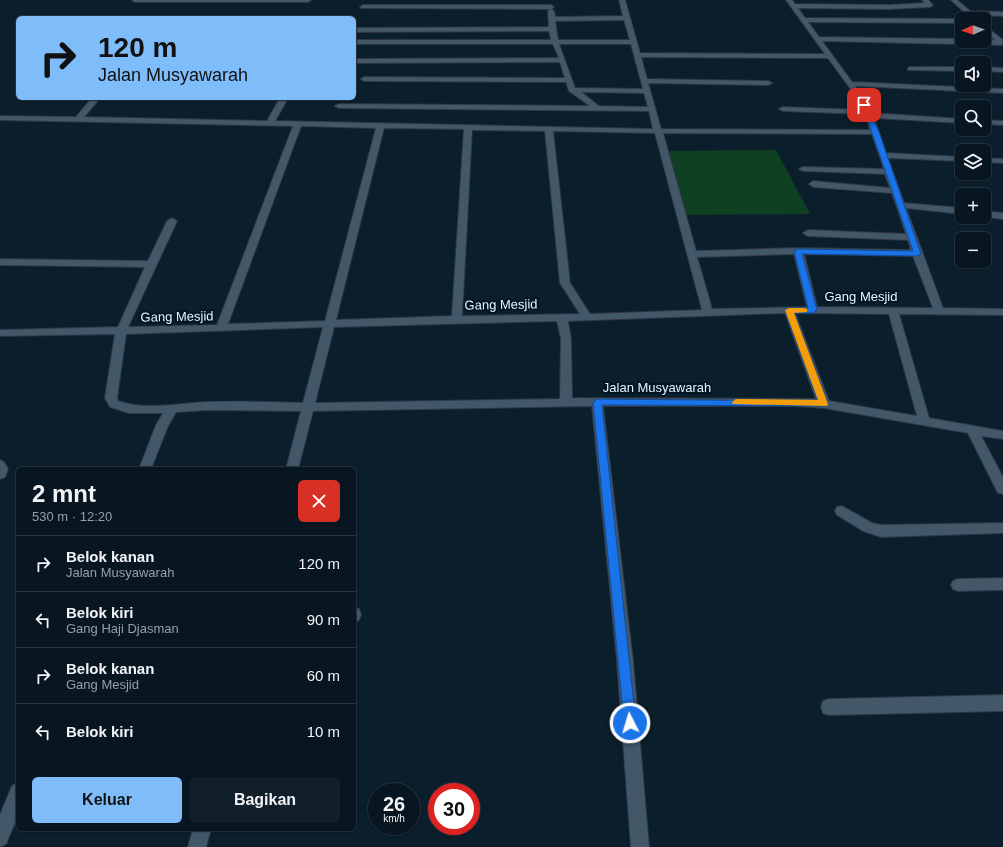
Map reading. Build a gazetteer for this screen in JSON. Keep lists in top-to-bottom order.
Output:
{
  "streets": {
    "street": ["Gang Mesjid", "Jalan Musyawarah"]
  },
  "crossings": [
    ["Gang Mesjid", "Jalan Musyawarah"]
  ],
  "north": "left",
  "page": {
    "map_buttons": ["+", "−"],
    "turn": ["120 m", "Jalan Musyawarah"],
    "heading": ["2 mnt", "530 m · 12:20"],
    "list": [
      {
        "name": "Belok kanan",
        "note": "Jalan Musyawarah",
        "value": "120 m"
      },
      {
        "name": "Belok kiri",
        "note": "Gang Haji Djasman",
        "value": "90 m"
      },
      {
        "name": "Belok kanan",
        "note": "Gang Mesjid",
        "value": "60 m"
      },
      {
        "name": "Belok kiri",
        "value": "10 m"
      }
    ],
    "buttons": ["Keluar", "Bagikan"],
    "speed": "26 km/h",
    "limit": "30"
  }
}
